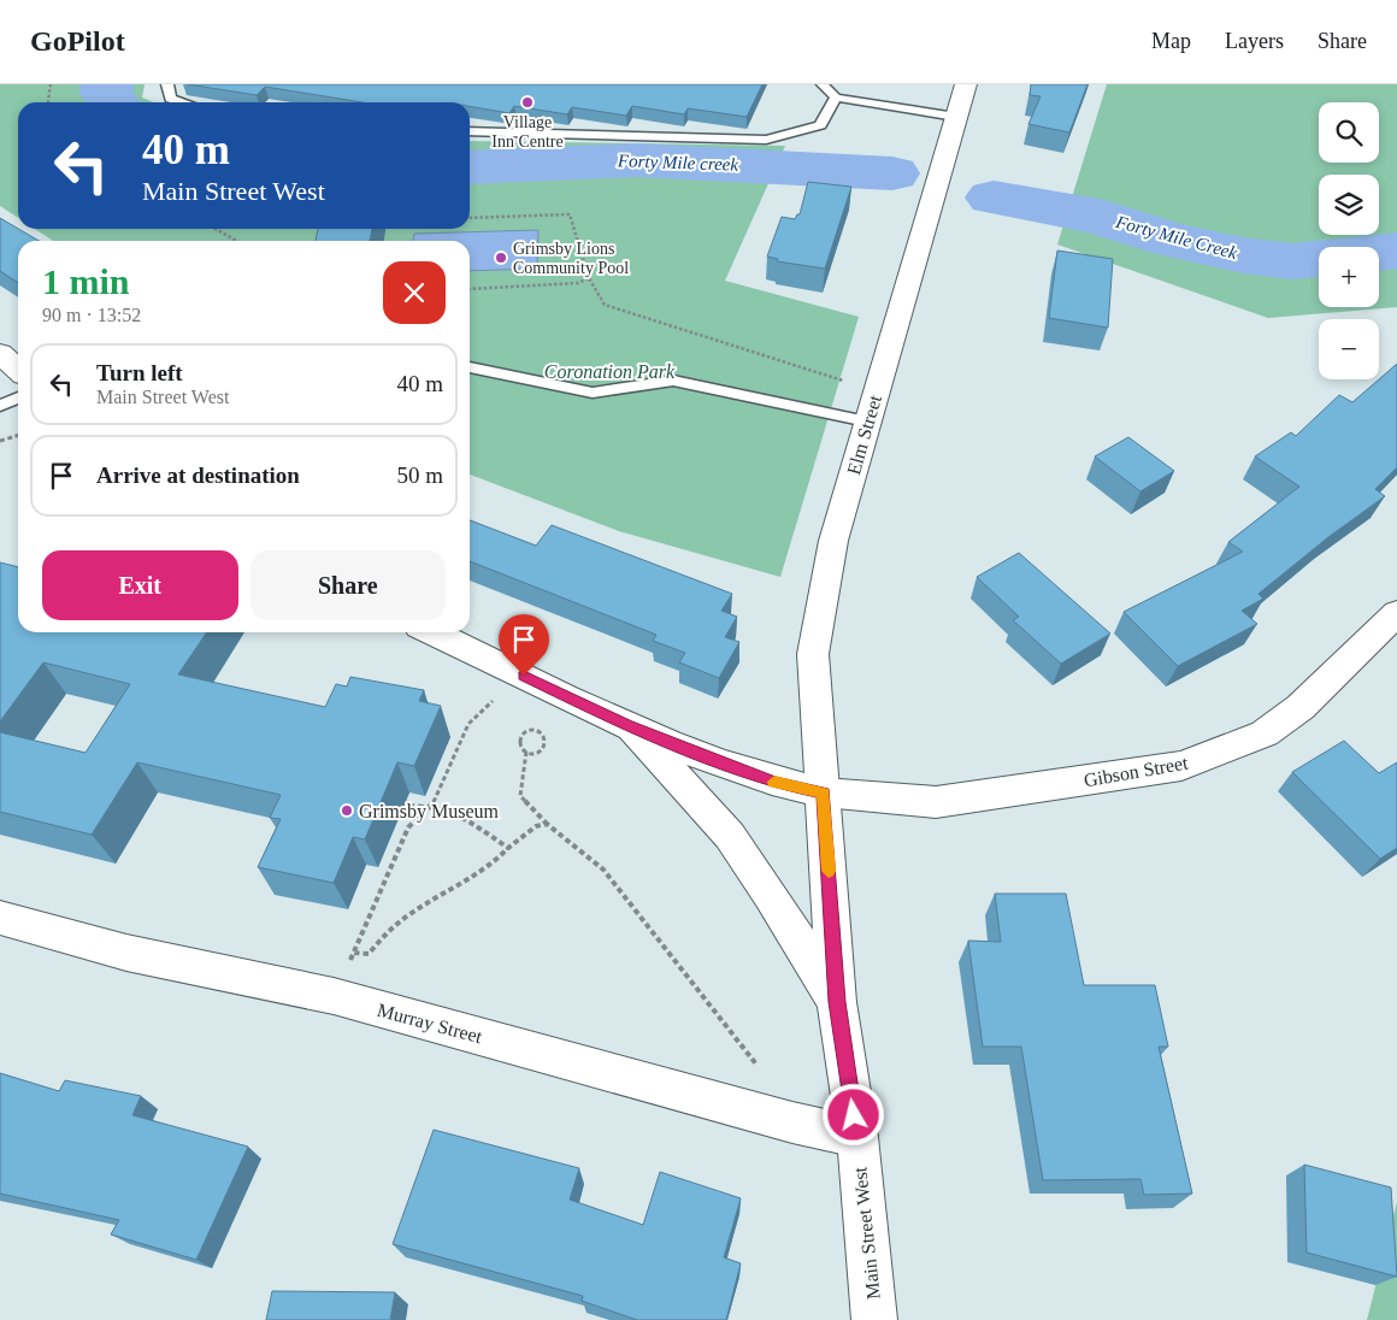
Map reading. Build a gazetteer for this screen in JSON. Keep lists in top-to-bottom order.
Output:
{
  "streets": {
    "main road": [
      "Elm Street",
      "Gibson Street",
      "Murray Street",
      "Main Street West"
    ]
  },
  "crossings": [
    ["Elm Street", "Gibson Street"],
    ["Elm Street", "Main Street West"],
    ["Gibson Street", "Main Street West"],
    ["Murray Street", "Main Street West"]
  ],
  "water": ["Forty Mile creek", "Forty Mile Creek"],
  "parks": ["Coronation Park"],
  "places": ["Village Inn Centre", "Grimsby Lions Community Pool", "Grimsby Museum"],
  "page": {
    "header": "GoPilot",
    "nav": ["Map", "Layers", "Share"],
    "map_buttons": ["+", "−"],
    "turn": ["40 m", "Main Street West"],
    "heading": ["1 min", "90 m · 13:52"],
    "list": [
      {
        "name": "Turn left",
        "note": "Main Street West",
        "value": "40 m"
      },
      {
        "name": "Arrive at destination",
        "value": "50 m"
      }
    ],
    "buttons": ["Exit", "Share"]
  }
}
